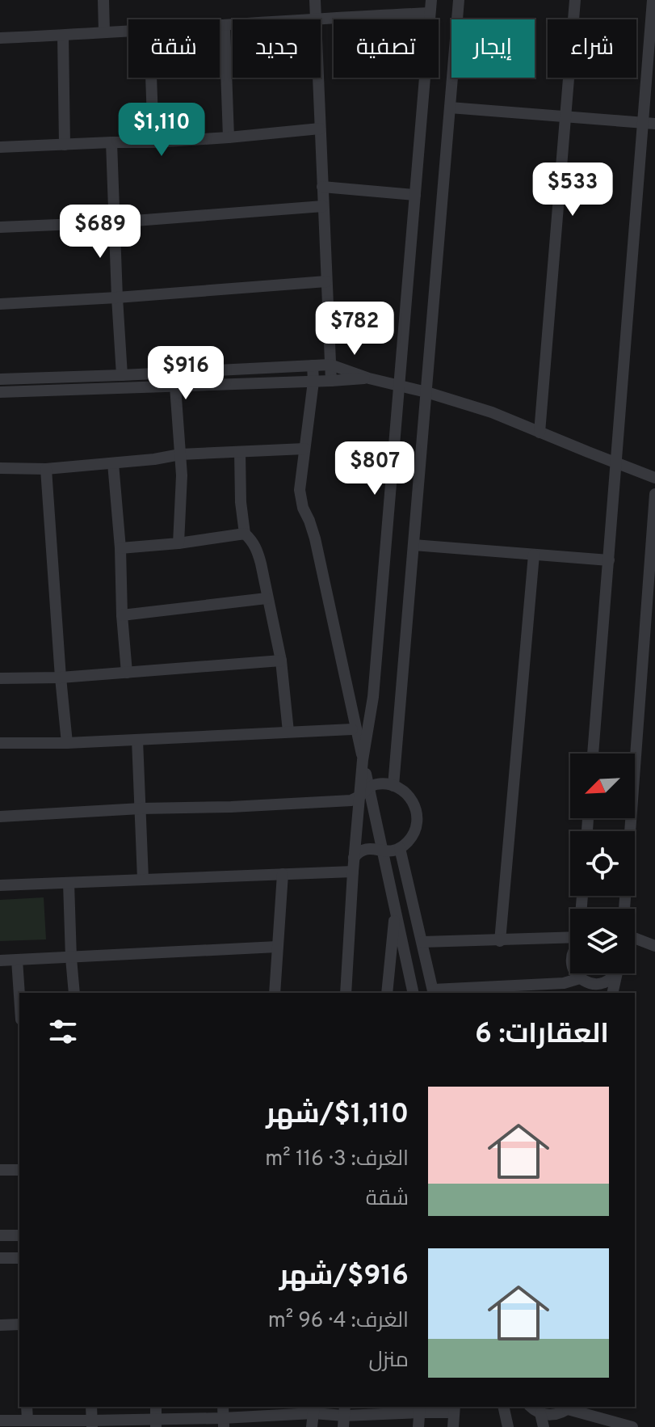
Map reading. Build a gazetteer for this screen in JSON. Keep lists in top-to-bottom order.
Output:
{
  "north": "bottom left",
  "page": {
    "chip": [
      "شراء",
      "إيجار",
      "تصفية",
      "جديد",
      "شقة"
    ],
    "price": [
      "$1,110",
      "$533",
      "$689",
      "$782",
      "$916",
      "$807"
    ],
    "heading": "العقارات: 6",
    "list": [
      {
        "name": "$1,110/شهر",
        "note": "الغرف: 3 · 116 m² · شقة"
      },
      {
        "name": "$916/شهر",
        "note": "الغرف: 4 · 96 m² · منزل"
      }
    ]
  }
}
